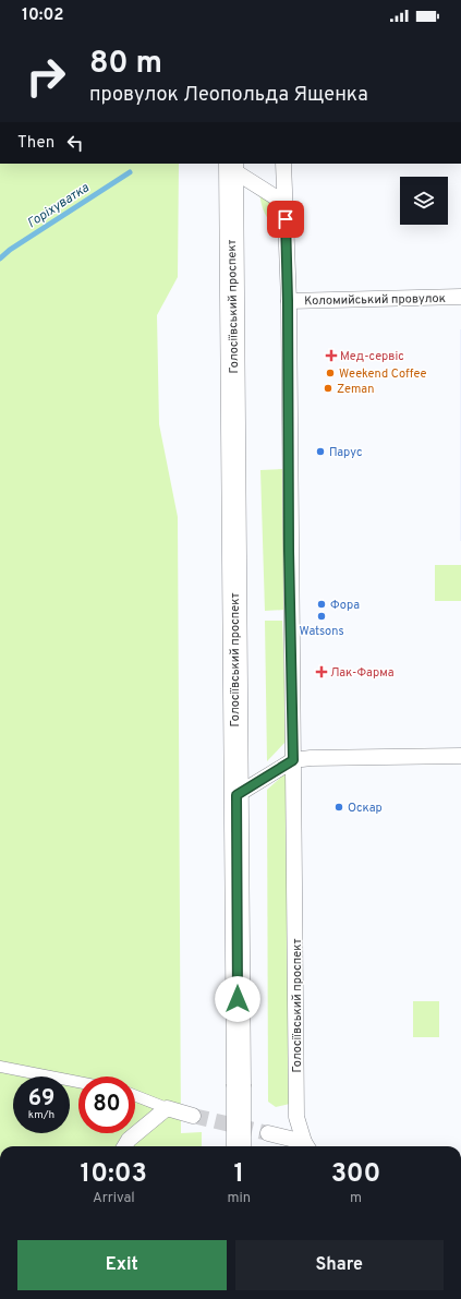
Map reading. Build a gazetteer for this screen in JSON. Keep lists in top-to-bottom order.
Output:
{
  "streets": {
    "highway": ["Голосіївський проспект"],
    "street": ["Коломийський провулок"]
  },
  "crossings": [
    ["Коломийський провулок", "Голосіївський проспект"]
  ],
  "water": ["Горіхуватка"],
  "places": {
    "health": ["Мед-сервіс", "Лак-Фарма"],
    "other": [
      "Weekend Coffee",
      "Zeman",
      "Парус",
      "Фора",
      "Watsons",
      "Оскар"
    ]
  },
  "page": {
    "status": "10:02",
    "turn": ["80 m", "провулок Леопольда Ященка"],
    "then": "Then",
    "speed": "69 km/h",
    "limit": "80",
    "eta": [
      "10:03",
      "Arrival",
      "1",
      "min",
      "300",
      "m"
    ],
    "buttons": ["Exit", "Share"]
  }
}
